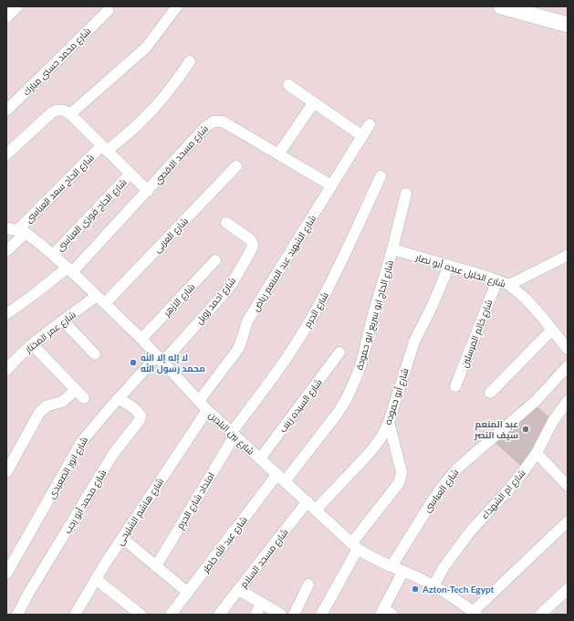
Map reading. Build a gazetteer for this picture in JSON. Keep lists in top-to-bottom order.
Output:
{
  "streets": {
    "street": [
      "شارع محمد حسنى مبارك",
      "شارع مسجد الاقصي",
      "شارع الحاج سعد العباسى",
      "شارع الحاج فوزي العباسى",
      "شارع العربى",
      "شارع الشهيد عبد المنعم رياض",
      "شارع الخليل عبده أبو نصار",
      "شارع الازهر",
      "شارع احمد زويل",
      "شارع الحرم",
      "شارع الحاج ابو سريع ابو حمودة",
      "شارع عمر المختار",
      "شارع خاتم المرسلين",
      "شارع أبو حموده",
      "شارع السيده زينب",
      "شارع بين البلدين",
      "شارع انور الصعيدى",
      "شارع العباسى",
      "شارع ام الشهداء",
      "امتداد شارع الحرم",
      "شارع محمد أبو رجب",
      "شارع هاشم الشليحى",
      "شارع عبد الله خاطر",
      "شارع مسجد السلام"
    ]
  },
  "crossings": [
    ["شارع مسجد الاقصي", "شارع الشهيد عبد المنعم رياض"],
    ["شارع مسجد الاقصي", "شارع بين البلدين"],
    ["شارع الحاج سعد العباسى", "شارع بين البلدين"],
    ["شارع الحاج فوزي العباسى", "شارع بين البلدين"],
    ["شارع العربى", "شارع عمر المختار"],
    ["شارع العربى", "شارع بين البلدين"],
    ["شارع الشهيد عبد المنعم رياض", "شارع بين البلدين"],
    ["شارع الخليل عبده أبو نصار", "شارع الحاج ابو سريع ابو حمودة"],
    ["شارع الخليل عبده أبو نصار", "شارع خاتم المرسلين"],
    ["شارع الخليل عبده أبو نصار", "شارع أبو حموده"],
    ["شارع الازهر", "شارع بين البلدين"],
    ["شارع احمد زويل", "شارع بين البلدين"],
    ["شارع احمد زويل", "شارع انور الصعيدى"],
    ["شارع الحرم", "شارع بين البلدين"],
    ["شارع الحرم", "امتداد شارع الحرم"],
    ["شارع الحاج ابو سريع ابو حمودة", "شارع بين البلدين"],
    ["شارع الحاج ابو سريع ابو حمودة", "شارع عبد الله خاطر"],
    ["شارع عمر المختار", "شارع بين البلدين"],
    ["شارع أبو حموده", "شارع بين البلدين"],
    ["شارع السيده زينب", "شارع بين البلدين"],
    ["شارع بين البلدين", "شارع انور الصعيدى"],
    ["شارع بين البلدين", "شارع العباسى"],
    ["شارع بين البلدين", "شارع ام الشهداء"],
    ["شارع بين البلدين", "امتداد شارع الحرم"],
    ["شارع بين البلدين", "شارع هاشم الشليحى"],
    ["شارع بين البلدين", "شارع عبد الله خاطر"],
    ["شارع بين البلدين", "شارع مسجد السلام"],
    ["شارع انور الصعيدى", "شارع محمد أبو رجب"]
  ],
  "places": ["لا إله إلا الله محمد رسول الله", "عبد المنعم سيف النصر", "Azton-Tech Egypt"]
}
